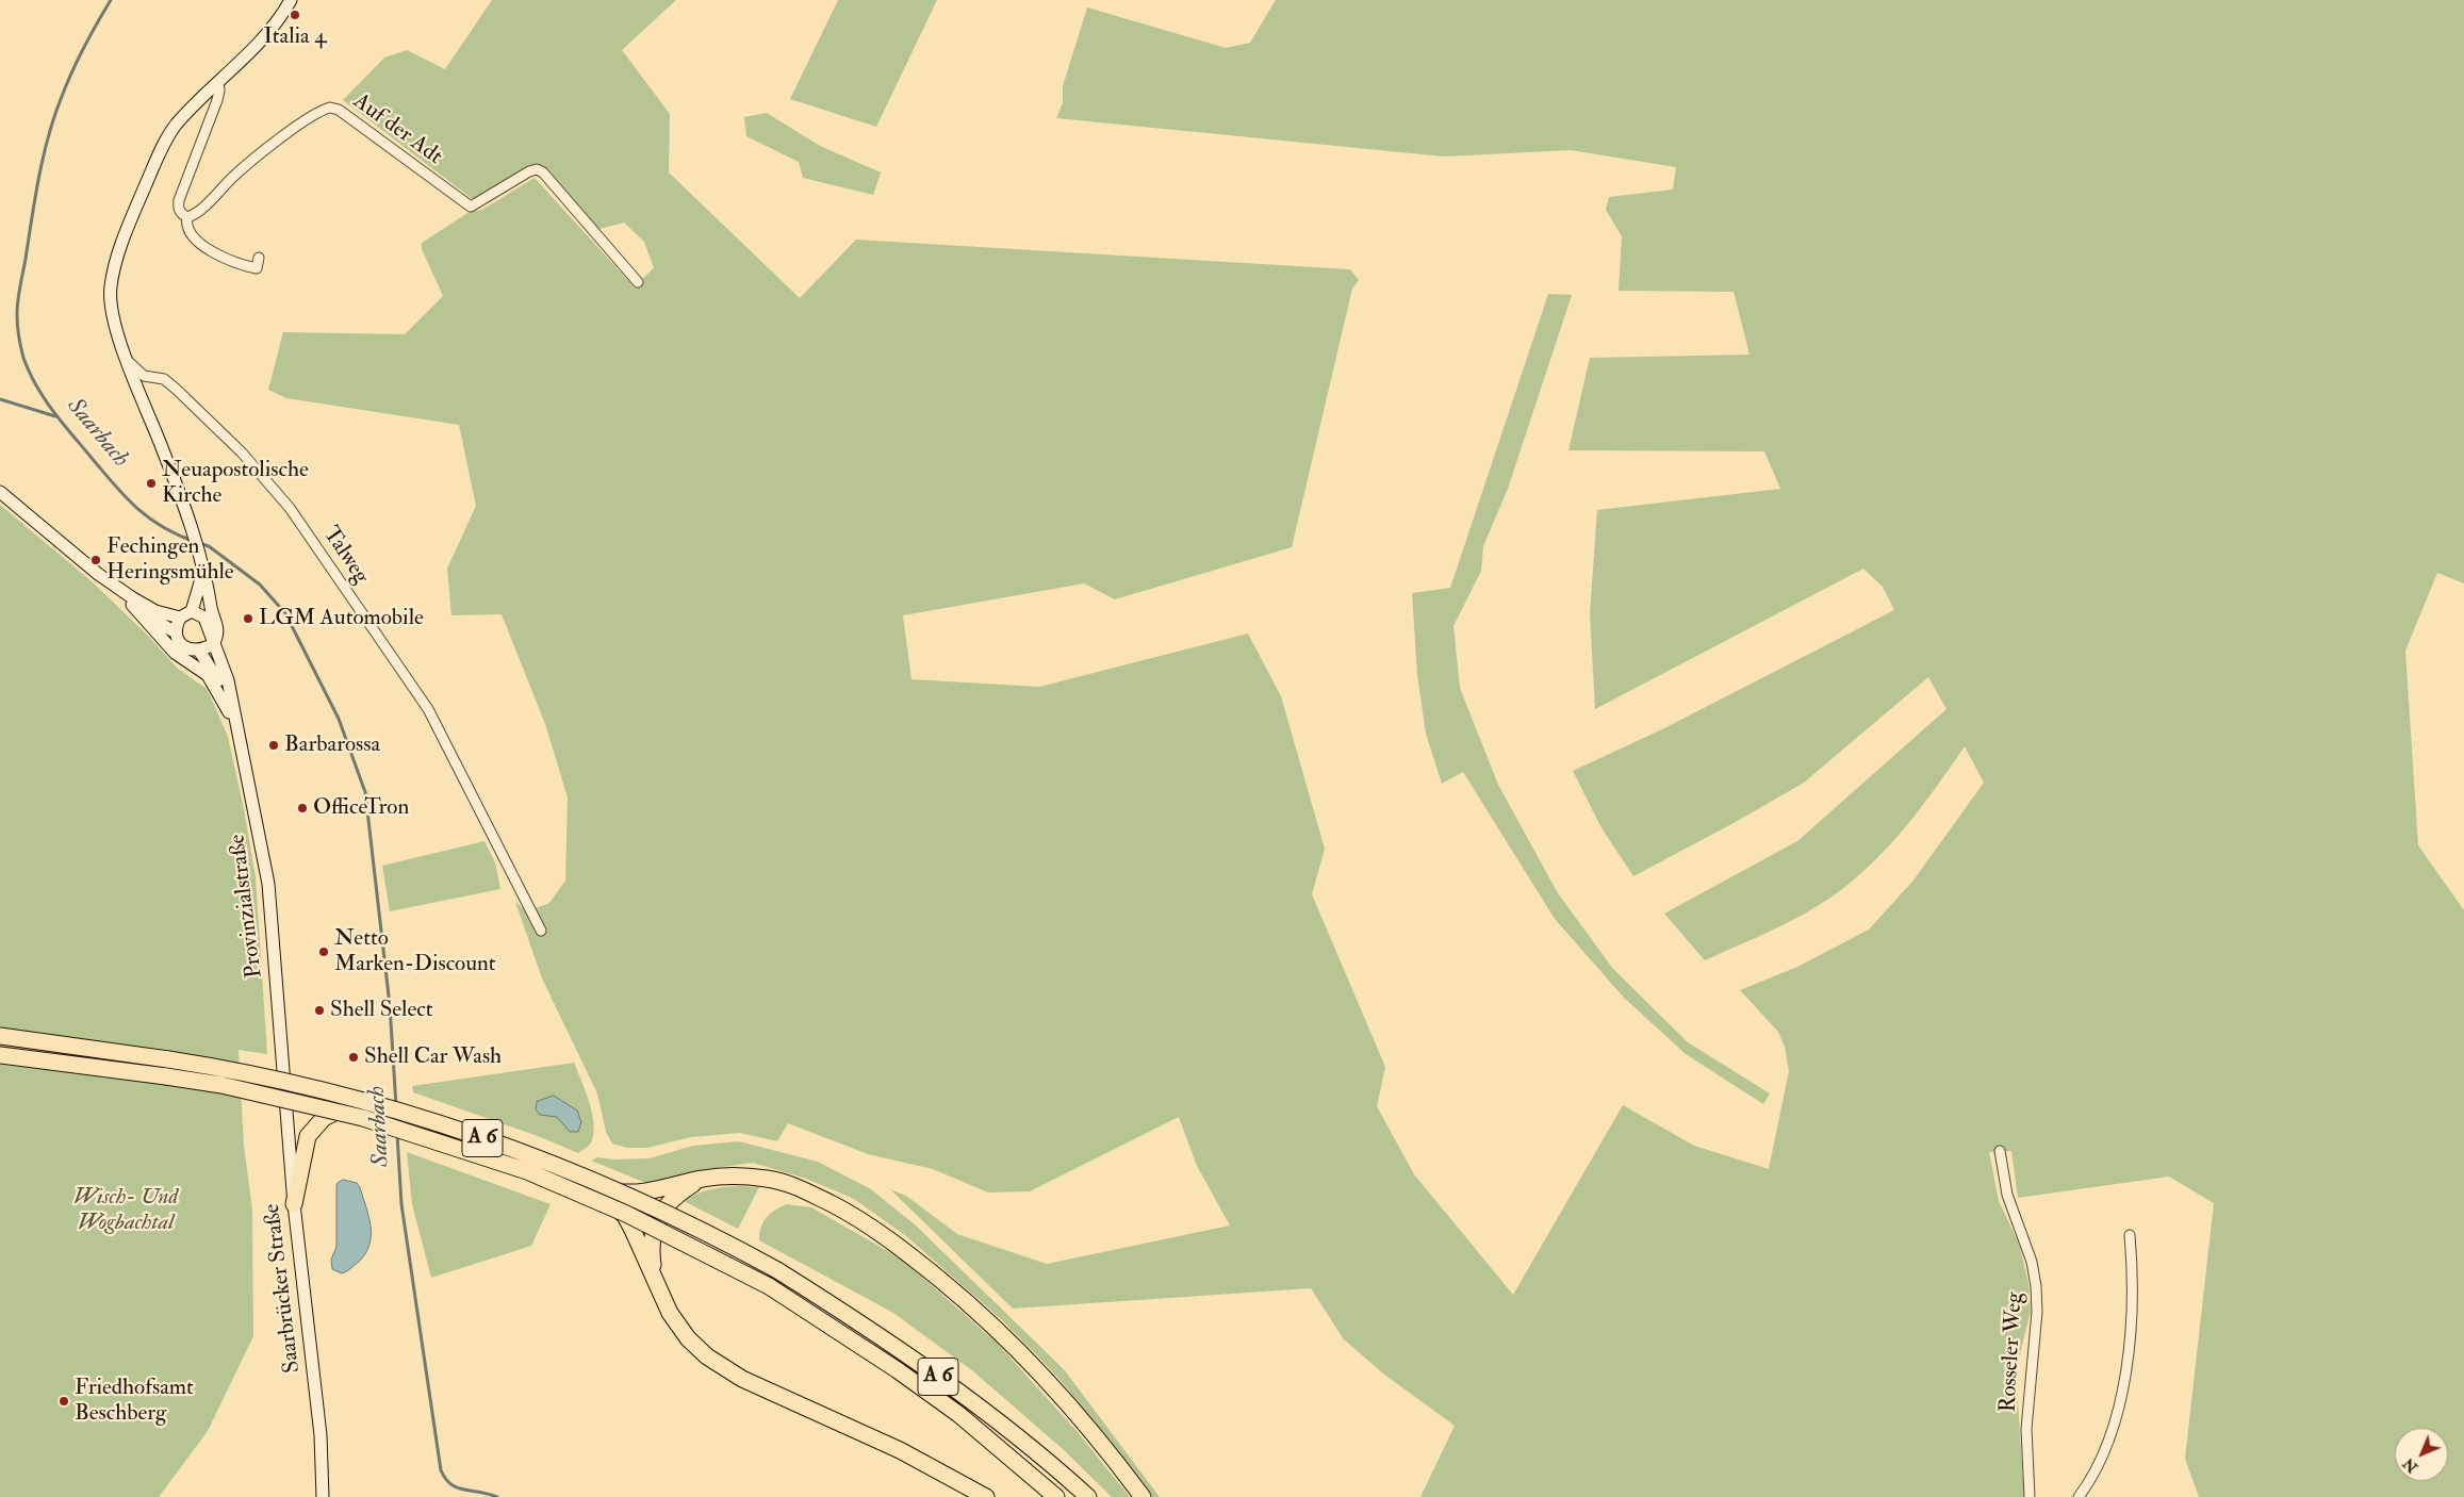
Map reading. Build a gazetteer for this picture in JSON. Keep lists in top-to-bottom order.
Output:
{
  "streets": {
    "highway": ["A 6"],
    "main road": ["Provinzialstraße", "Saarbrücker Straße"],
    "street": ["Auf der Adt", "Talweg", "Rosseler Weg"]
  },
  "crossings": [
    ["Talweg", "Provinzialstraße"],
    ["Provinzialstraße", "A 6"],
    ["Provinzialstraße", "Saarbrücker Straße"],
    ["A 6", "Saarbrücker Straße"]
  ],
  "water": ["Saarbach"],
  "parks": ["Wisch- Und Wogbachtal"],
  "places": [
    "Italia 4",
    "Neuapostolische Kirche",
    "Fechingen Heringsmühle",
    "LGM Automobile",
    "Barbarossa",
    "OfficeTron",
    "Netto Marken-Discount",
    "Shell Select",
    "Shell Car Wash",
    "Friedhofsamt Beschberg"
  ],
  "north": "bottom left"
}
